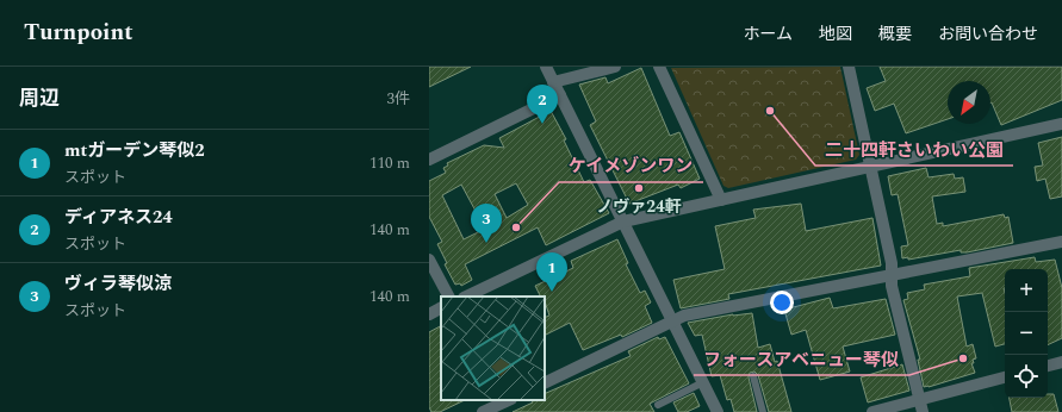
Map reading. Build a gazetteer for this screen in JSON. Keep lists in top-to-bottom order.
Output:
{
  "places": [
    "二十四軒さいわい公園",
    "ノヴァ24軒",
    "ケイメゾンワン",
    "フォースアベニュー琴似"
  ],
  "north": "bottom left",
  "page": {
    "header": "Turnpoint",
    "nav": [
      "ホーム",
      "地図",
      "概要",
      "お問い合わせ"
    ],
    "heading": ["周辺", "3件"],
    "pins": ["2", "3", "1"],
    "list": [
      {
        "mark": "1",
        "name": "mtガーデン琴似2",
        "note": "スポット",
        "value": "110 m"
      },
      {
        "mark": "2",
        "name": "ディアネス24",
        "note": "スポット",
        "value": "140 m"
      },
      {
        "mark": "3",
        "name": "ヴィラ琴似涼",
        "note": "スポット",
        "value": "140 m"
      }
    ],
    "map_buttons": ["+", "−"]
  }
}
